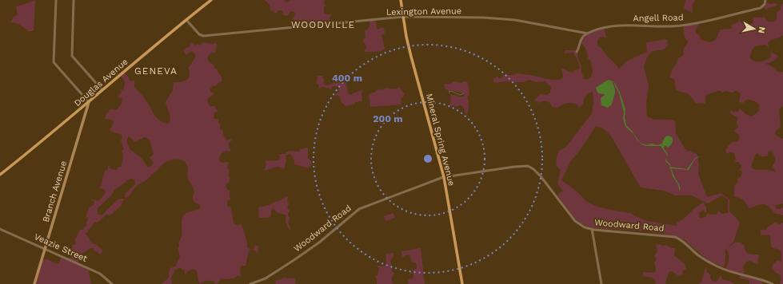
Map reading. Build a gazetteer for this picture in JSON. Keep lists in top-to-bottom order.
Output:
{
  "streets": {
    "main road": ["Douglas Avenue", "Mineral Spring Avenue", "Branch Avenue"],
    "street": [
      "Lexington Avenue",
      "Angell Road",
      "Woodward Road",
      "Veazie Street"
    ]
  },
  "crossings": [
    ["Lexington Avenue", "Angell Road"],
    ["Lexington Avenue", "Douglas Avenue"],
    ["Lexington Avenue", "Mineral Spring Avenue"],
    ["Douglas Avenue", "Branch Avenue"],
    ["Mineral Spring Avenue", "Woodward Road"],
    ["Branch Avenue", "Veazie Street"]
  ],
  "districts": ["WOODVILLE", "GENEVA"],
  "north": "right",
  "rings": ["400 m", "200 m"]
}
